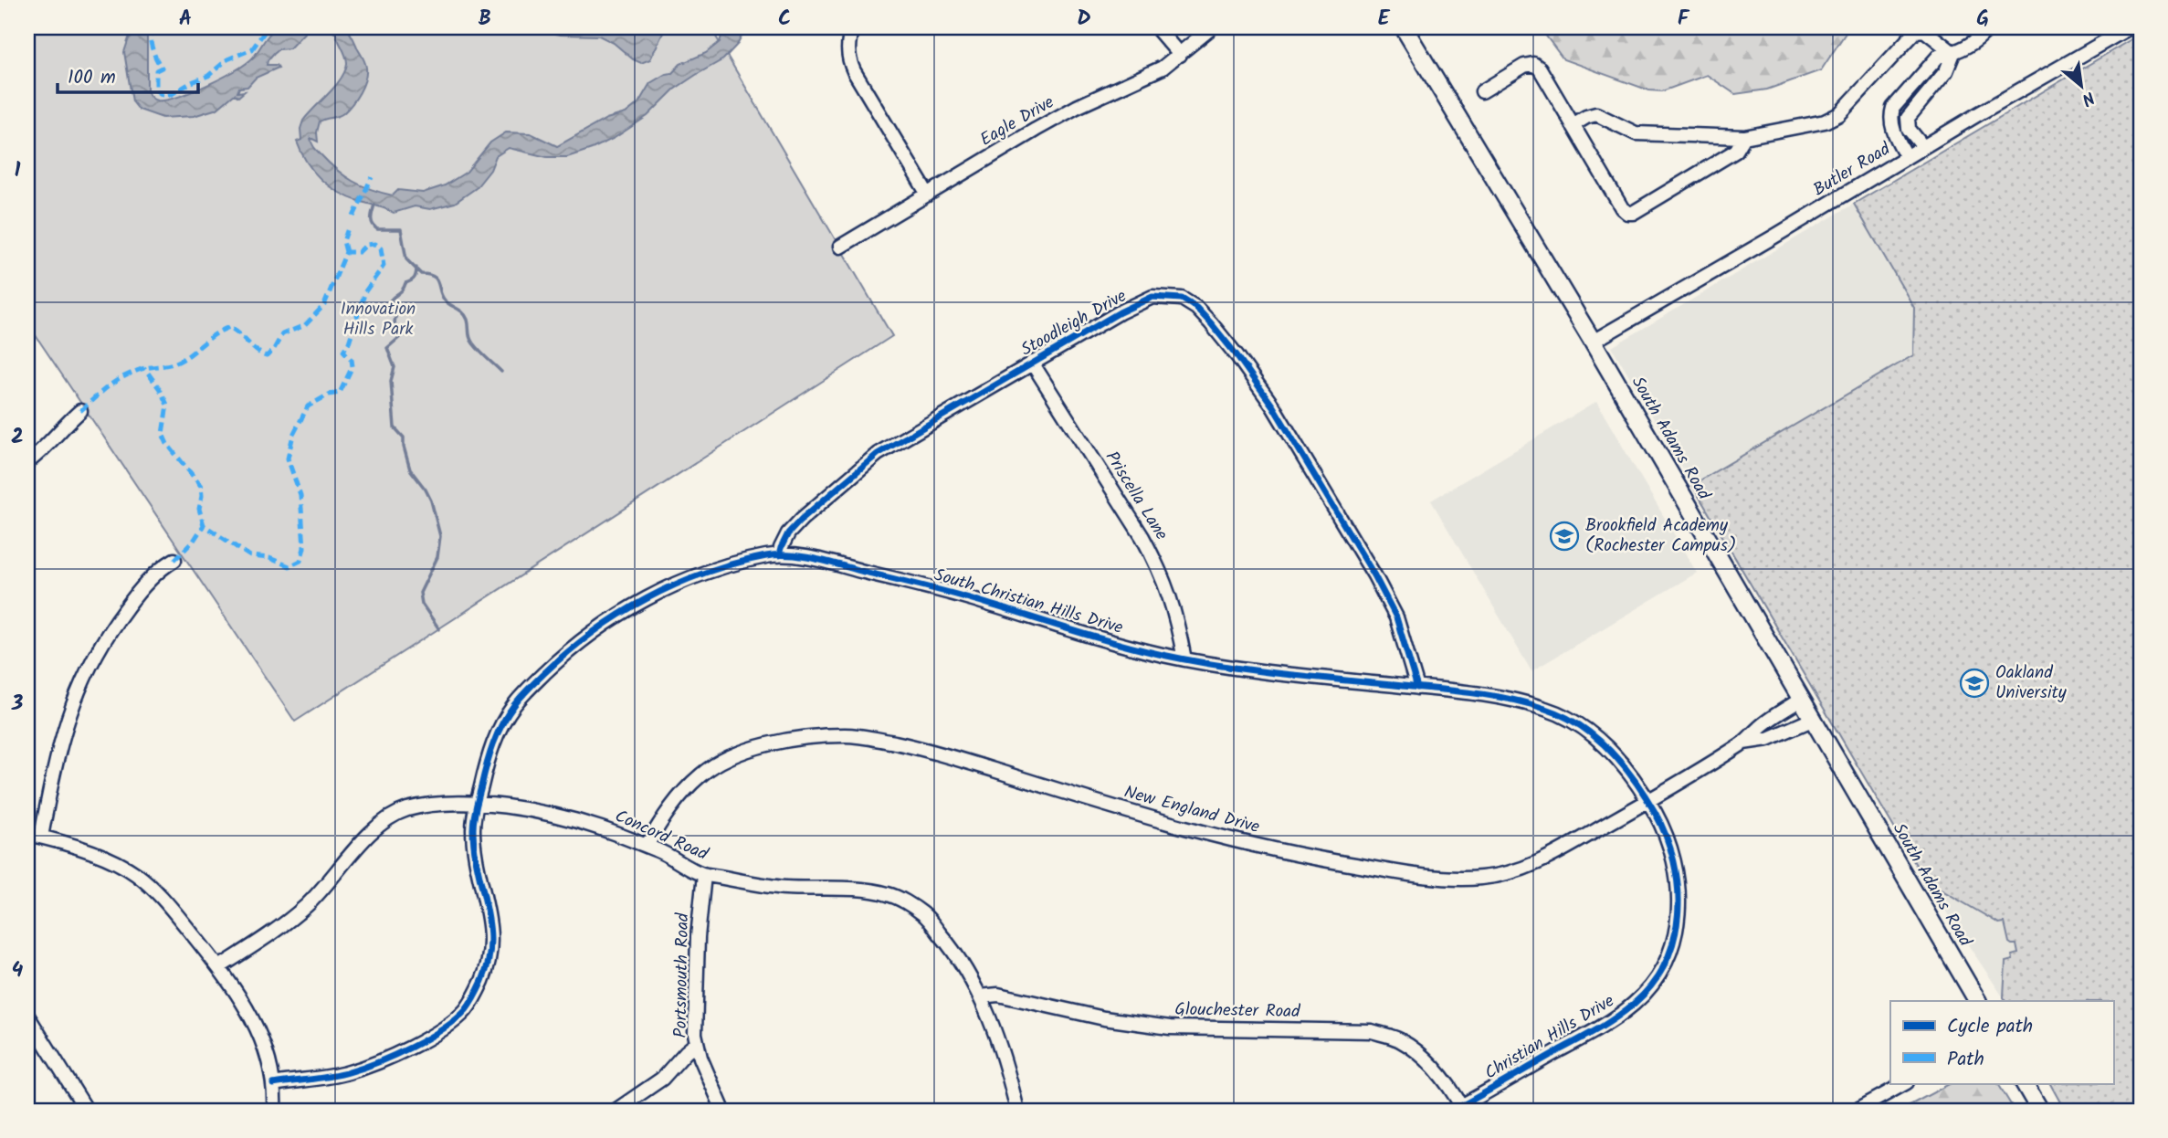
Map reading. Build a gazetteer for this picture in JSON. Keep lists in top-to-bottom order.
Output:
{
  "streets": {
    "main road": ["South Adams Road"],
    "street": [
      "Eagle Drive",
      "Butler Road",
      "Stoodleigh Drive",
      "Priscella Lane",
      "South Christian Hills Drive",
      "New England Drive",
      "Concord Road",
      "Portsmouth Road",
      "Glouchester Road",
      "Christian Hills Drive"
    ]
  },
  "crossings": [
    ["Butler Road", "South Adams Road"],
    ["Stoodleigh Drive", "Priscella Lane"],
    ["Stoodleigh Drive", "South Christian Hills Drive"],
    ["South Adams Road", "New England Drive"],
    ["Priscella Lane", "South Christian Hills Drive"],
    ["South Christian Hills Drive", "New England Drive"],
    ["South Christian Hills Drive", "Concord Road"],
    ["South Christian Hills Drive", "Christian Hills Drive"],
    ["New England Drive", "Concord Road"],
    ["New England Drive", "Christian Hills Drive"],
    ["Concord Road", "Portsmouth Road"],
    ["Concord Road", "Glouchester Road"],
    ["Glouchester Road", "Christian Hills Drive"]
  ],
  "parks": ["Innovation Hills Park"],
  "places": {
    "school or university": ["Brookfield Academy (Rochester Campus)", "Oakland University"]
  },
  "legend": ["Cycle path", "Path"],
  "scale_bar": "100 m",
  "north": "bottom right",
  "grid": {
    "columns": [
      "A",
      "B",
      "C",
      "D",
      "E",
      "F",
      "G"
    ],
    "rows": [
      "1",
      "2",
      "3",
      "4"
    ]
  }
}
